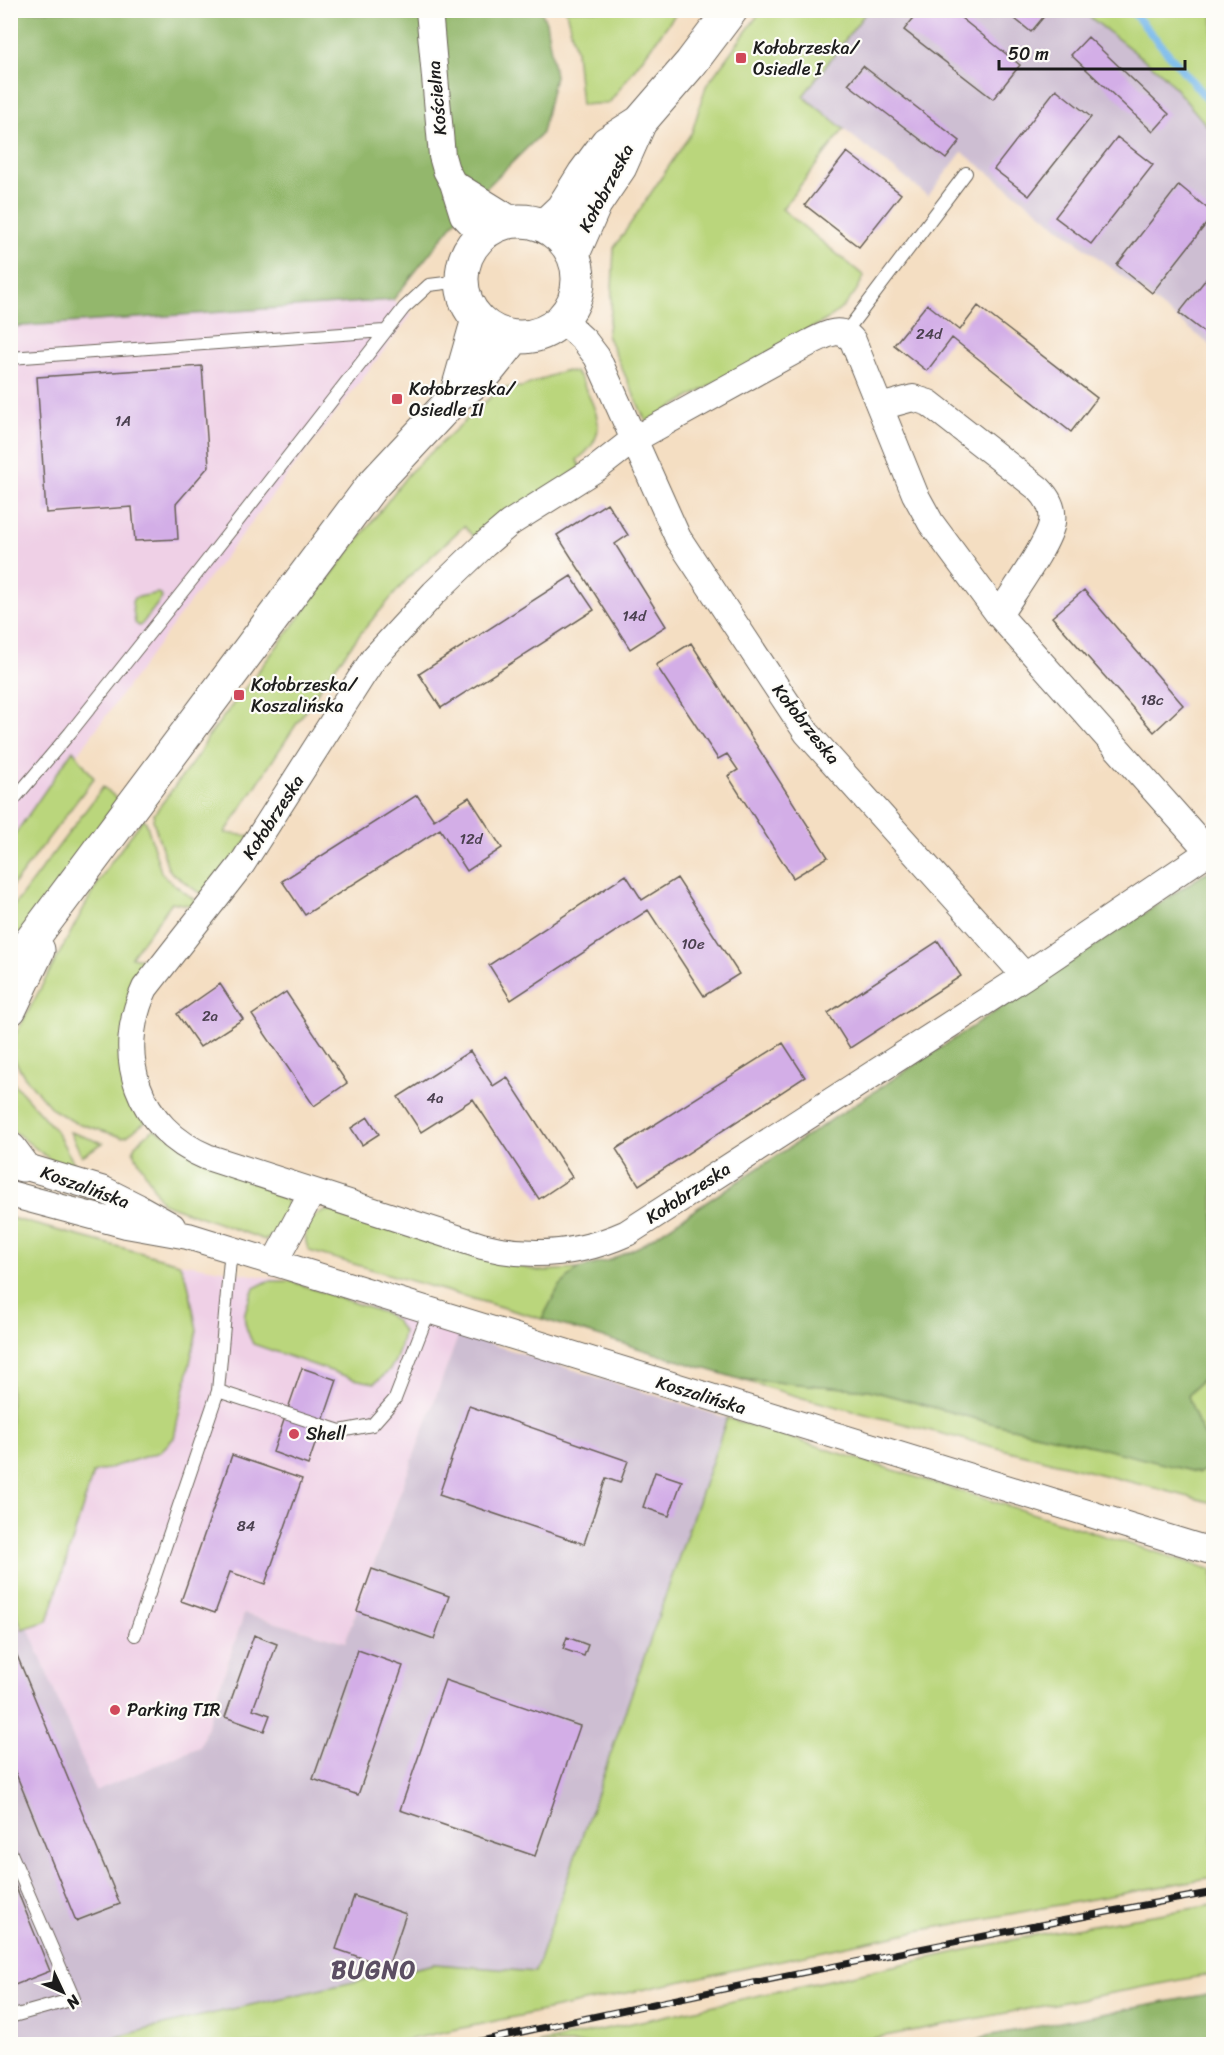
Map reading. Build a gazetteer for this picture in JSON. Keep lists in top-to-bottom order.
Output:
{
  "streets": {
    "main road": ["Kołobrzeska"],
    "street": ["Kościelna", "Koszalińska"]
  },
  "crossings": [
    ["Kościelna", "Kołobrzeska"]
  ],
  "districts": ["BUGNO"],
  "places": {
    "transit": ["Kołobrzeska/ Osiedle I", "Kołobrzeska/ Osiedle II", "Kołobrzeska/ Koszalińska"],
    "other": ["Shell", "Parking TIR"]
  },
  "house_numbers": [
    "24d",
    "1A",
    "14d",
    "18c",
    "12d",
    "10e",
    "2a",
    "4a",
    "84"
  ],
  "scale_bar": "50 m",
  "north": "bottom right"
}
